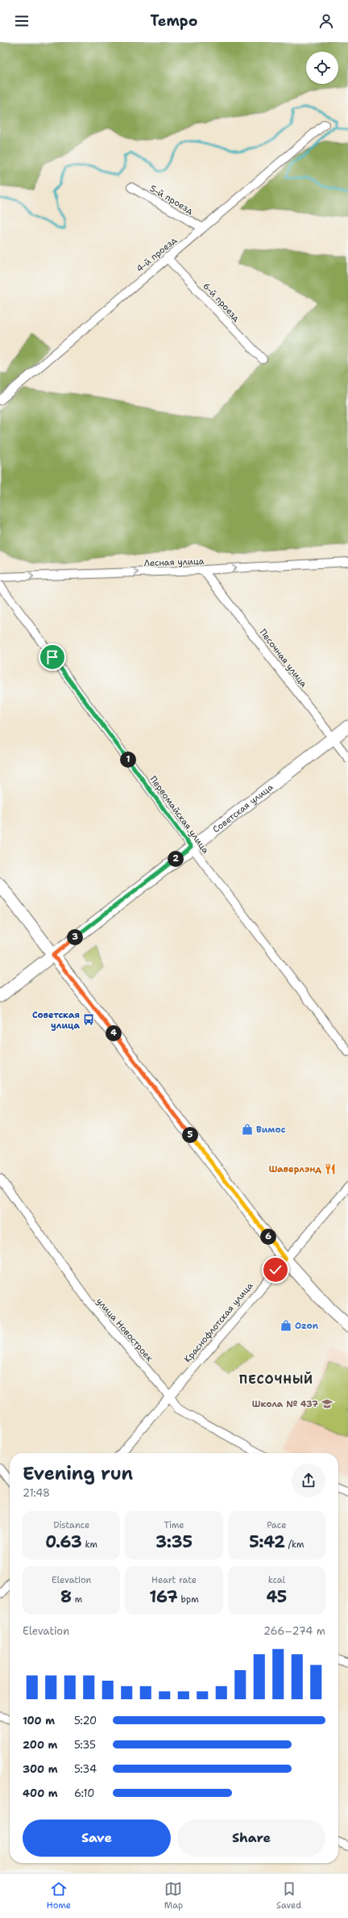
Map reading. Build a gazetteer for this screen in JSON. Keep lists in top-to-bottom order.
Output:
{
  "streets": {
    "main road": ["Советская улица"],
    "street": [
      "5-й проезд",
      "4-й проезд",
      "6-й проезд",
      "Лесная улица",
      "Песочная улица",
      "Первомайская улица",
      "Краснофлотская улица",
      "улица Новостроек"
    ]
  },
  "crossings": [
    ["5-й проезд", "4-й проезд"],
    ["4-й проезд", "6-й проезд"],
    ["Лесная улица", "Песочная улица"],
    ["Песочная улица", "Советская улица"],
    ["Советская улица", "Первомайская улица"],
    ["Краснофлотская улица", "улица Новостроек"]
  ],
  "one_way": ["Лесная улица"],
  "districts": ["ПЕСОЧНЫЙ"],
  "places": {
    "bus stop": ["Советская улица"],
    "shop": ["Вимос", "Ozon"],
    "restaurant": ["Шаверлэнд"],
    "school or university": ["Школа № 437"]
  },
  "page": {
    "header": "Tempo",
    "pins": [
      "1",
      "2",
      "3",
      "4",
      "5",
      "6"
    ],
    "heading": ["Evening run", "21:48"],
    "stats": [
      ["Distance", "0.63 km"],
      ["Time", "3:35"],
      ["Pace", "5:42 /km"],
      ["Elevation", "8 m"],
      ["Heart rate", "167 bpm"],
      ["kcal", "45"]
    ],
    "chart": ["Elevation", "266–274 m"],
    "list": [
      {
        "name": "100 m",
        "note": "5:20"
      },
      {
        "name": "200 m",
        "note": "5:35"
      },
      {
        "name": "300 m",
        "note": "5:34"
      },
      {
        "name": "400 m",
        "note": "6:10"
      }
    ],
    "buttons": ["Save", "Share"],
    "tabs": ["Home", "Map", "Saved"]
  }
}
